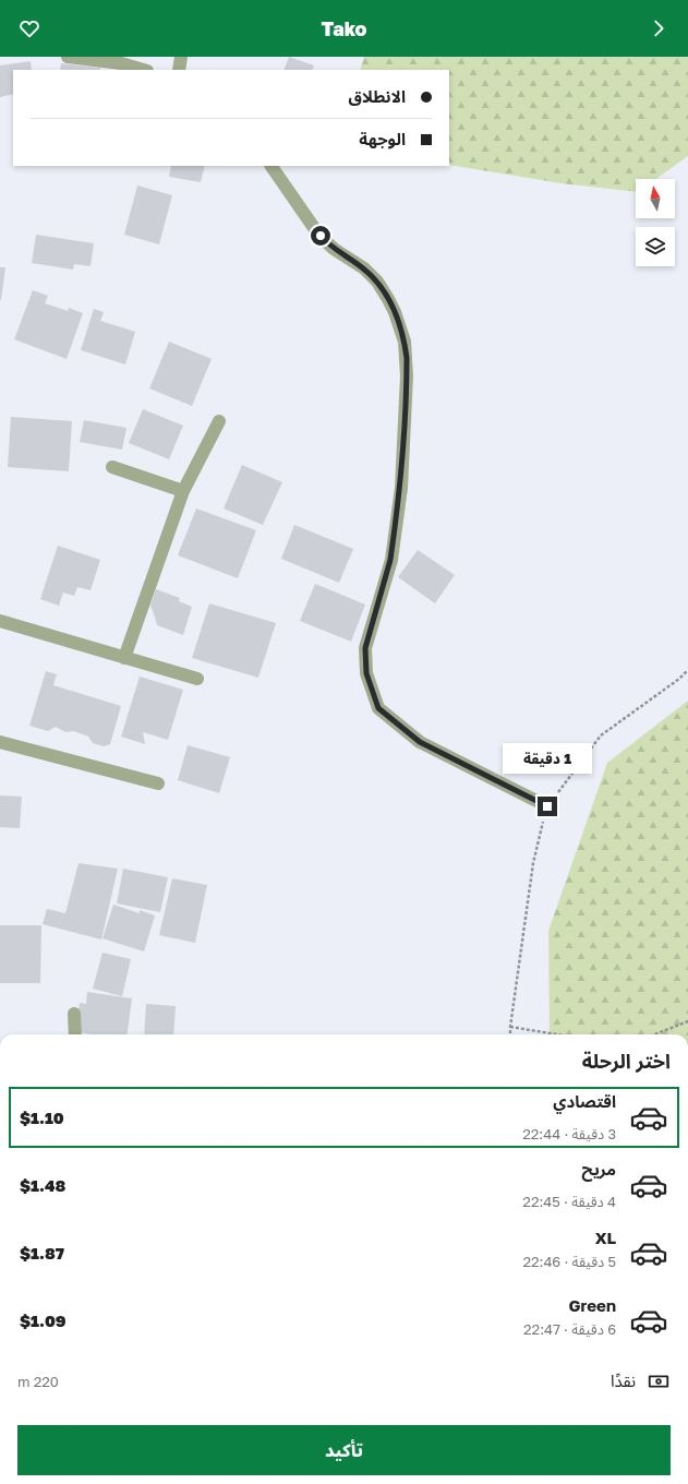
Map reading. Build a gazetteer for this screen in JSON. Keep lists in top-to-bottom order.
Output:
{
  "north": "top",
  "page": {
    "header": "Tako",
    "banner": ["الانطلاق", "الوجهة"],
    "bubble": "1 دقيقة",
    "heading": "اختر الرحلة",
    "list": [
      {
        "name": "اقتصادي",
        "note": "3 دقيقة · 22:44",
        "value": "$1.10"
      },
      {
        "name": "مريح",
        "note": "4 دقيقة · 22:45",
        "value": "$1.48"
      },
      {
        "name": "XL",
        "note": "5 دقيقة · 22:46",
        "value": "$1.87"
      },
      {
        "name": "Green",
        "note": "6 دقيقة · 22:47",
        "value": "$1.09"
      }
    ],
    "pay": ["نقدًا", "220 m"],
    "buttons": "تأكيد"
  }
}
